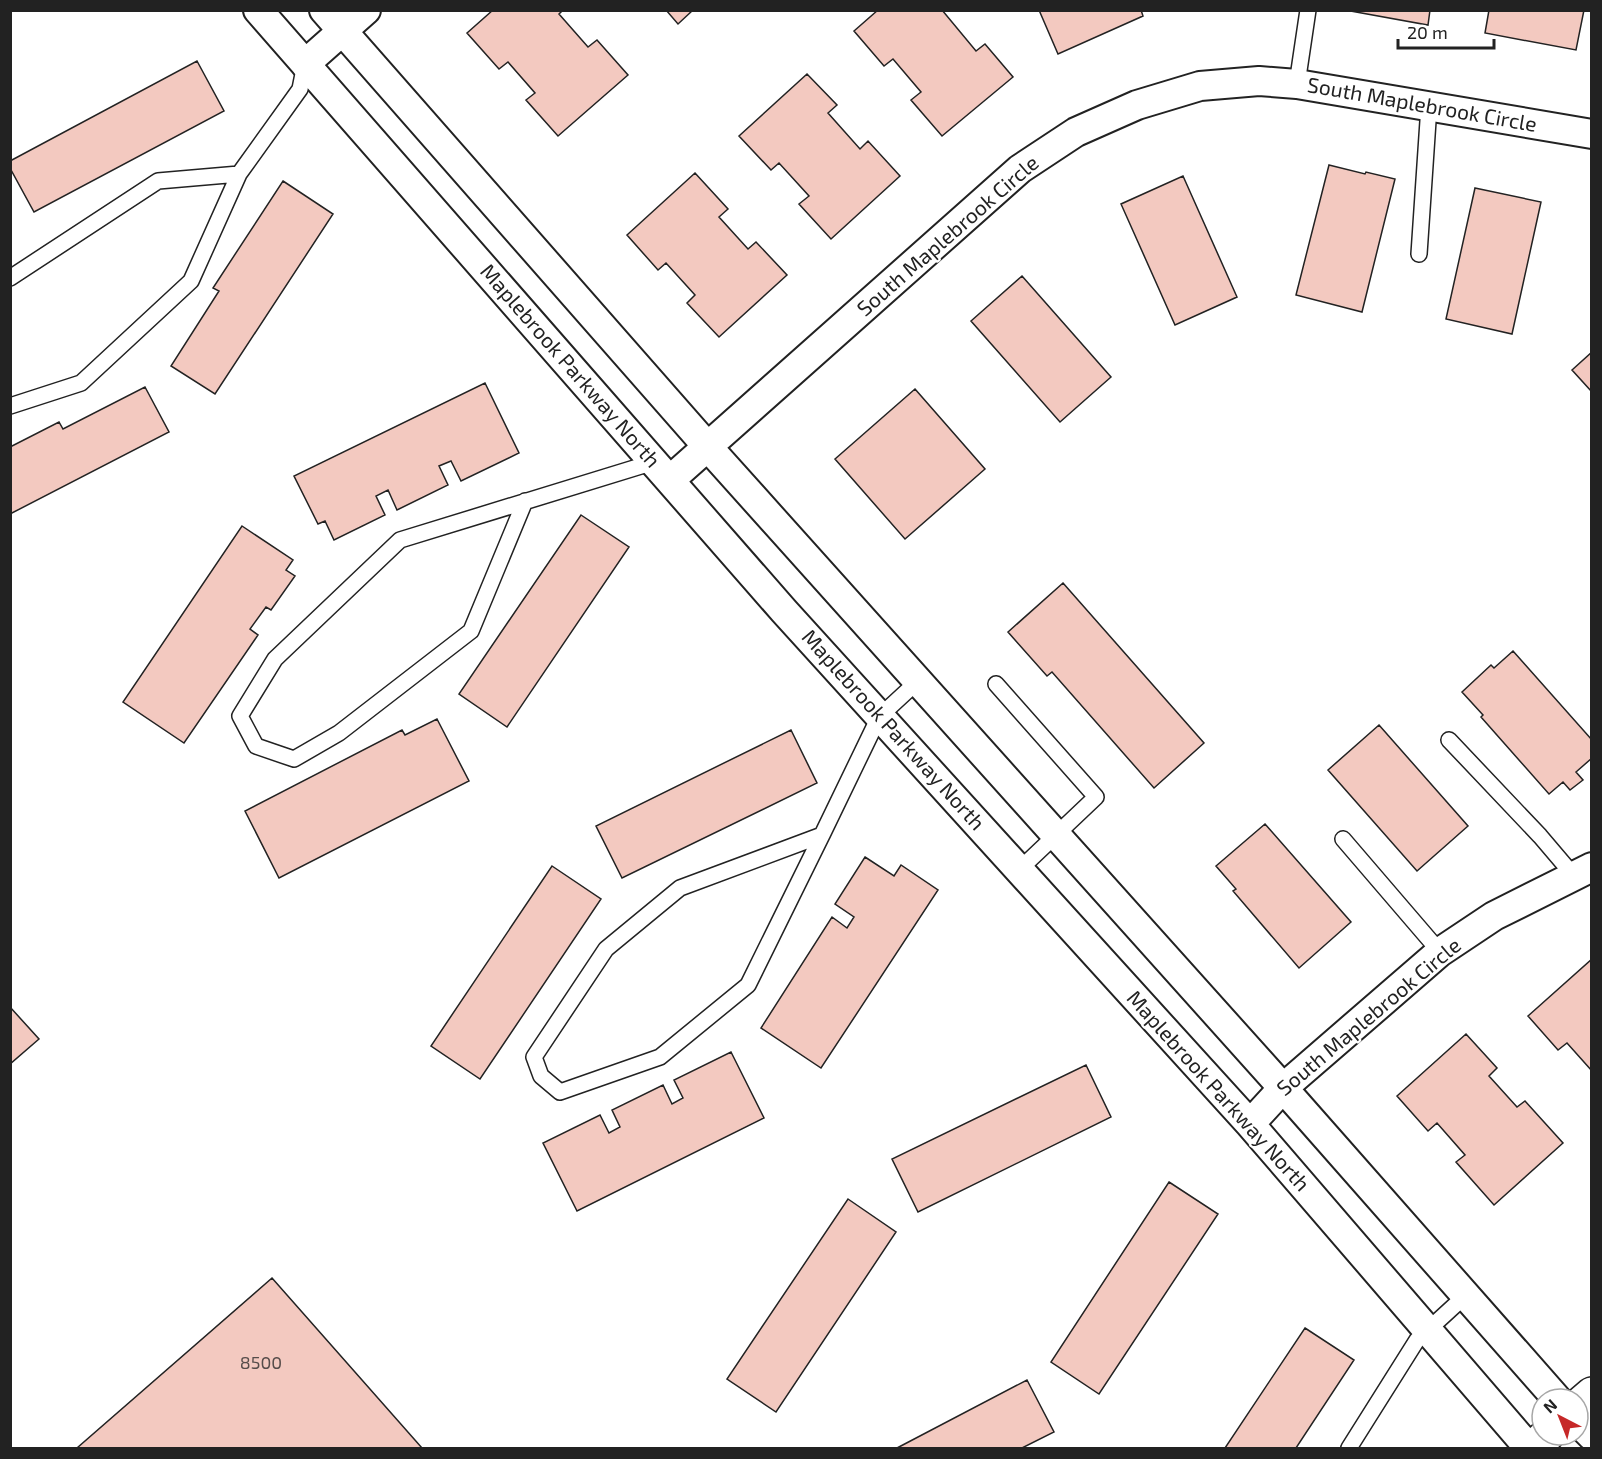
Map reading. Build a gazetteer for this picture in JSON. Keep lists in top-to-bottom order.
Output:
{
  "streets": {
    "street": ["South Maplebrook Circle", "Maplebrook Parkway North"]
  },
  "crossings": [
    ["South Maplebrook Circle", "Maplebrook Parkway North"]
  ],
  "house_numbers": ["8500"],
  "scale_bar": "20 m",
  "north": "top left"
}
